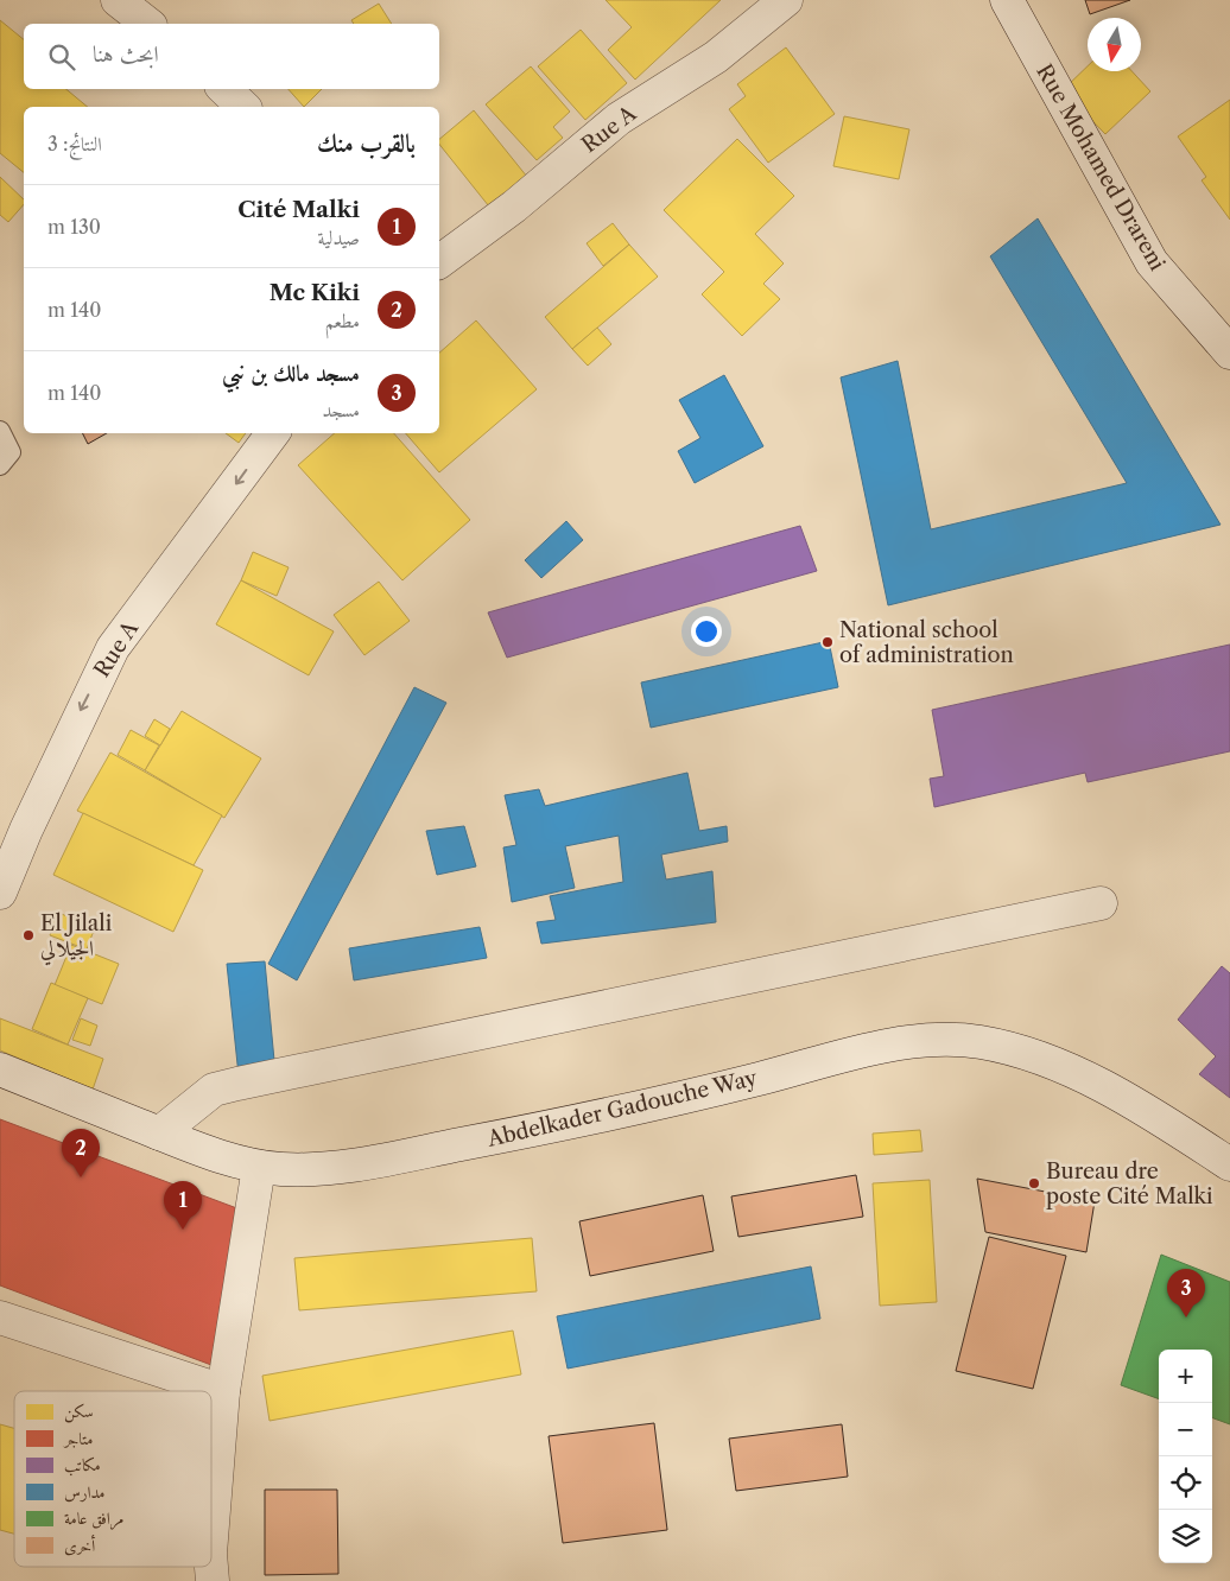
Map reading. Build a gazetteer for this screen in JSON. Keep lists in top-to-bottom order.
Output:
{
  "streets": {
    "street": ["Rue A", "Rue Mohamed Drareni", "Abdelkader Gadouche Way"]
  },
  "one_way": ["Rue A"],
  "places": ["National school of administration", "El Jilali الجيلالي", "Bureau dre poste Cité Malki"],
  "legend": [
    "سكن",
    "متاجر",
    "مكاتب",
    "مدارس",
    "مرافق عامة",
    "أخرى"
  ],
  "north": "bottom",
  "page": {
    "search": "ابحث هنا",
    "heading": ["بالقرب منك", "النتائج: 3"],
    "list": [
      {
        "mark": "1",
        "name": "Cité Malki",
        "note": "صيدلية",
        "value": "130 m"
      },
      {
        "mark": "2",
        "name": "Mc Kiki",
        "note": "مطعم",
        "value": "140 m"
      },
      {
        "mark": "3",
        "name": "مسجد مالك بن نبي",
        "note": "مسجد",
        "value": "140 m"
      }
    ],
    "pins": ["2", "1", "3"],
    "map_buttons": ["+", "−"]
  }
}
